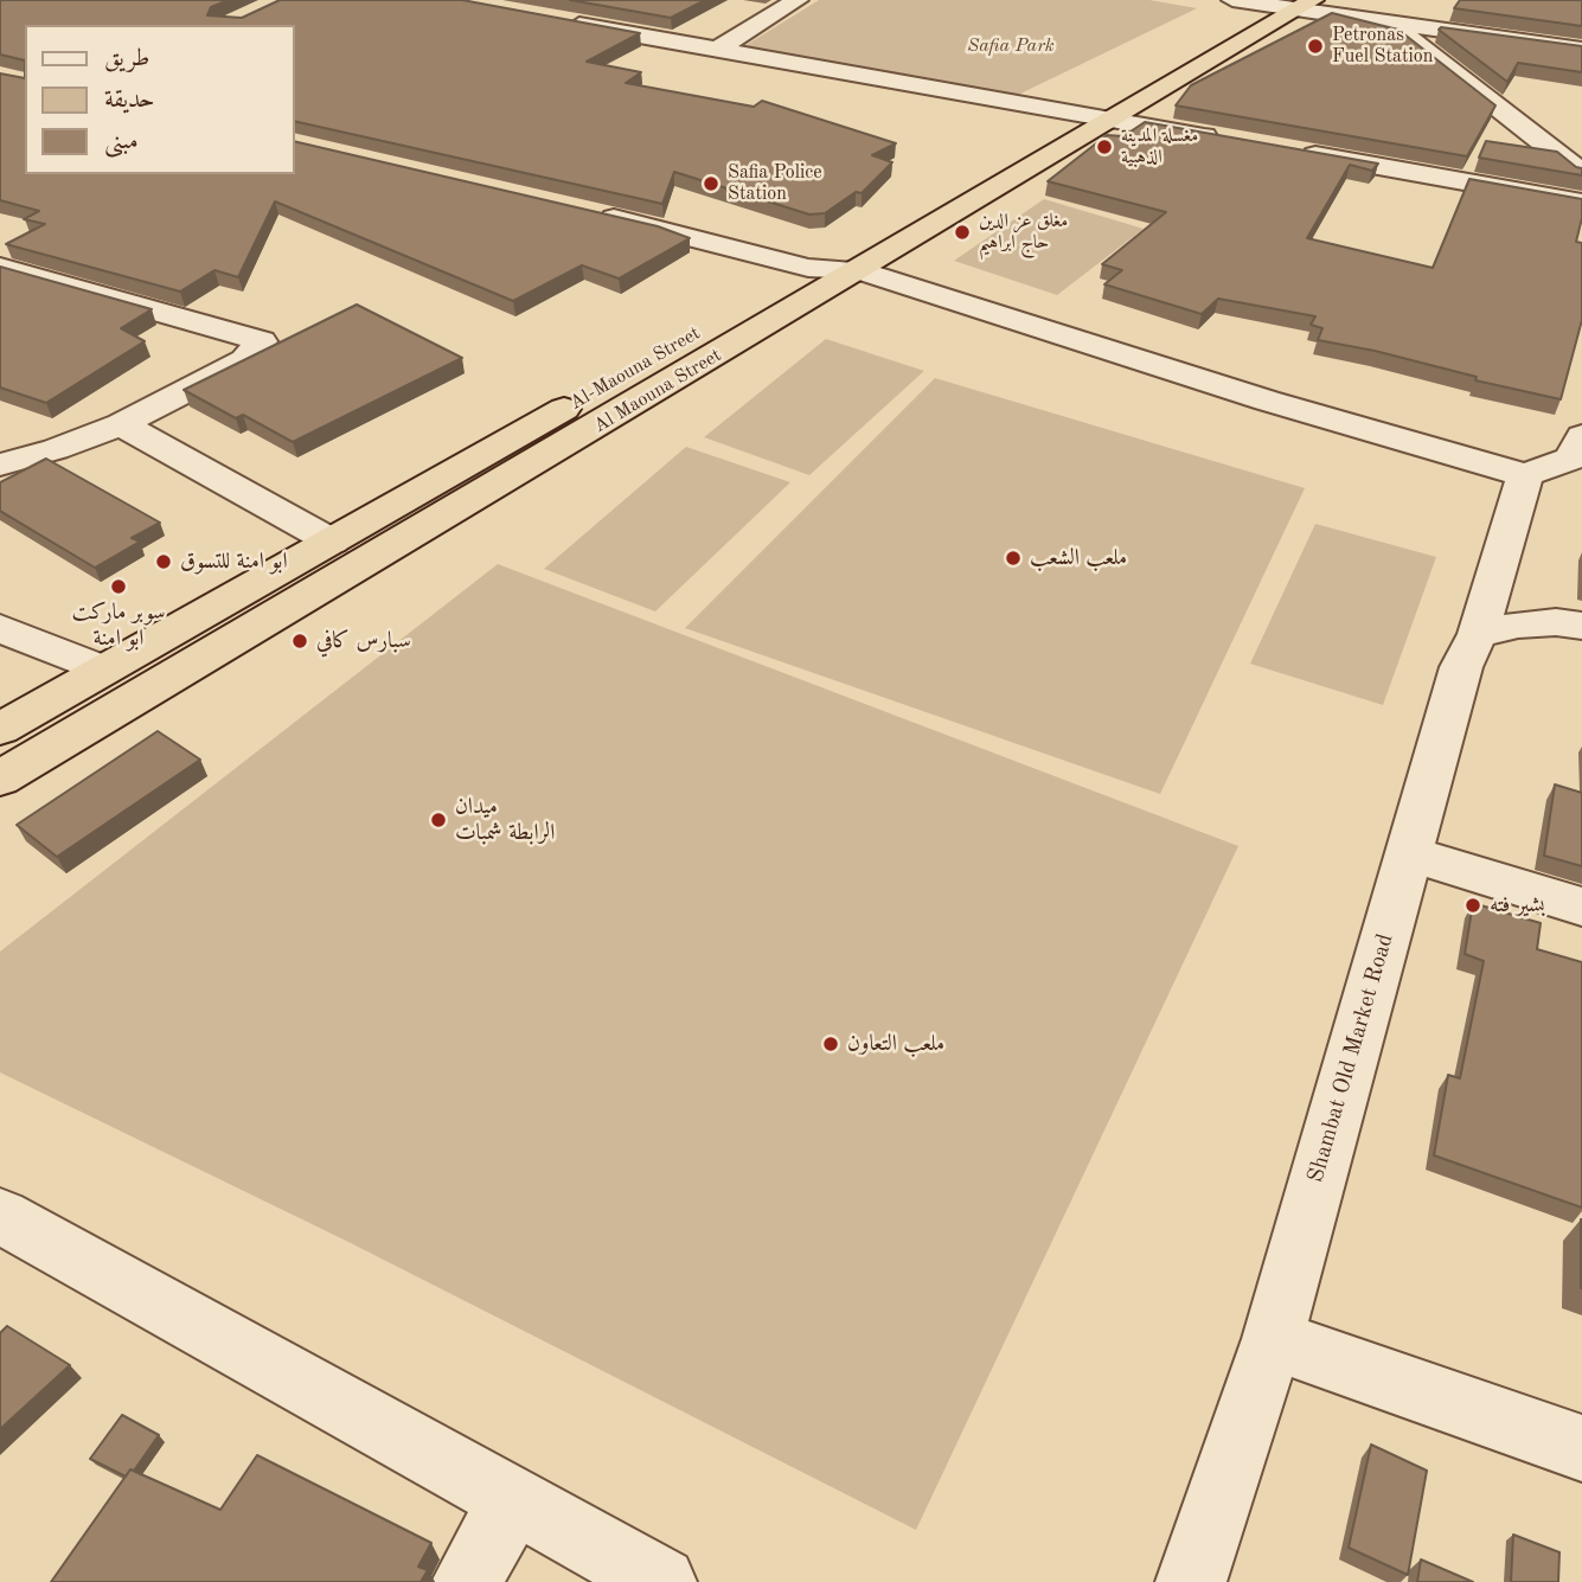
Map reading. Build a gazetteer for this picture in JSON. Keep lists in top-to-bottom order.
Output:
{
  "streets": {
    "highway": ["Al-Maouna Street", "Al Maouna Street"],
    "street": ["Shambat Old Market Road"]
  },
  "parks": ["Safia Park"],
  "places": [
    "Petronas Fuel Station",
    "مغسلة المدينة الذهبية",
    "Safia Police Station",
    "مغلق عز الدين حاج ابراهيم",
    "ملعب الشعب",
    "ابو امنة للتسوق",
    "سوبر ماركت ابو امنة",
    "سبارس كافي",
    "ميدان الرابطة شمبات",
    "بشير فته",
    "ملعب التعاون"
  ],
  "legend": ["طريق", "حديقة", "مبنى"]
}
